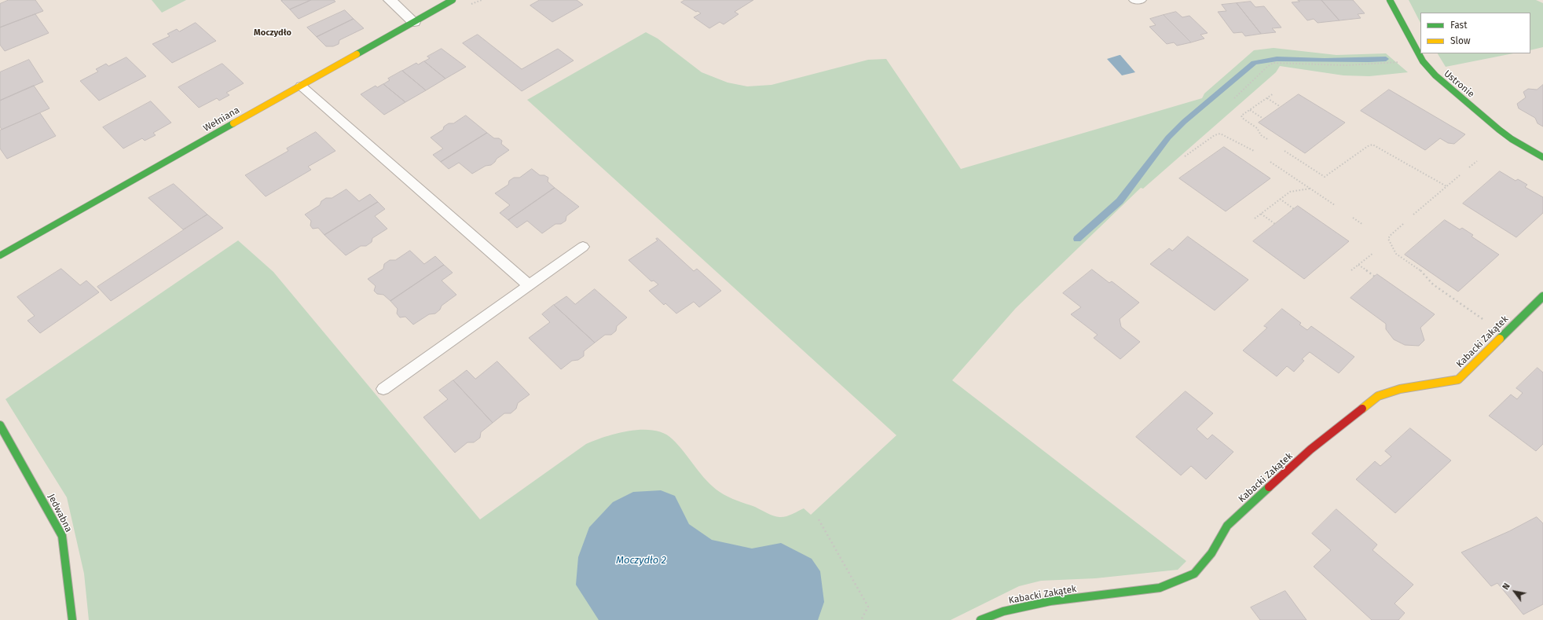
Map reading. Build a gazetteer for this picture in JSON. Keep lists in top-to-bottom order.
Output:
{
  "streets": {
    "street": [
      "Ustronie",
      "Wełniana",
      "Kabacki Zakątek",
      "Jedwabna"
    ]
  },
  "districts": ["Moczydło"],
  "water": ["Moczydło 2"],
  "legend": ["Fast", "Slow"],
  "north": "top left"
}
